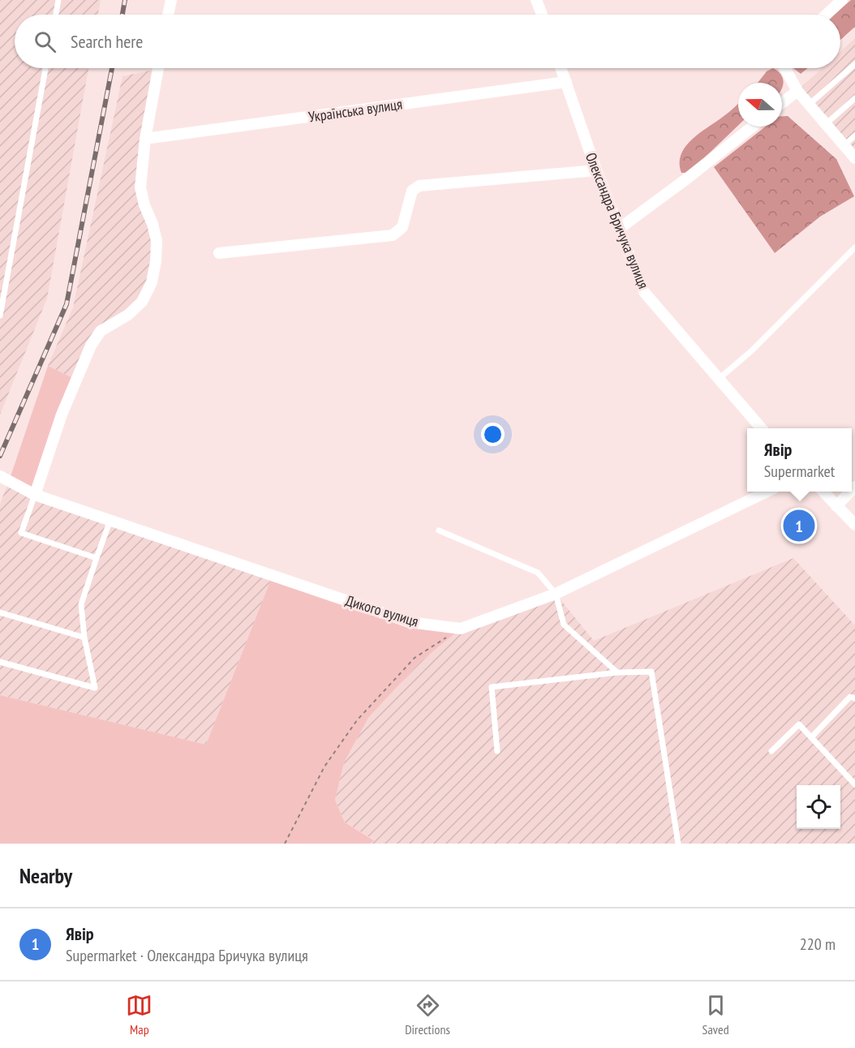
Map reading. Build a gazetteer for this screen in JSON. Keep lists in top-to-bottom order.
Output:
{
  "streets": {
    "street": ["Українська вулиця", "Олександра Бричука вулиця", "Дикого вулиця"]
  },
  "crossings": [
    ["Українська вулиця", "Олександра Бричука вулиця"]
  ],
  "north": "left",
  "page": {
    "search": "Search here",
    "popup": ["Явiр", "Supermarket"],
    "pins": "1",
    "heading": "Nearby",
    "list": [
      {
        "mark": "1",
        "name": "Явiр",
        "note": "Supermarket · Олександра Бричука вулиця",
        "value": "220 m"
      }
    ],
    "nav": ["Map", "Directions", "Saved"]
  }
}
